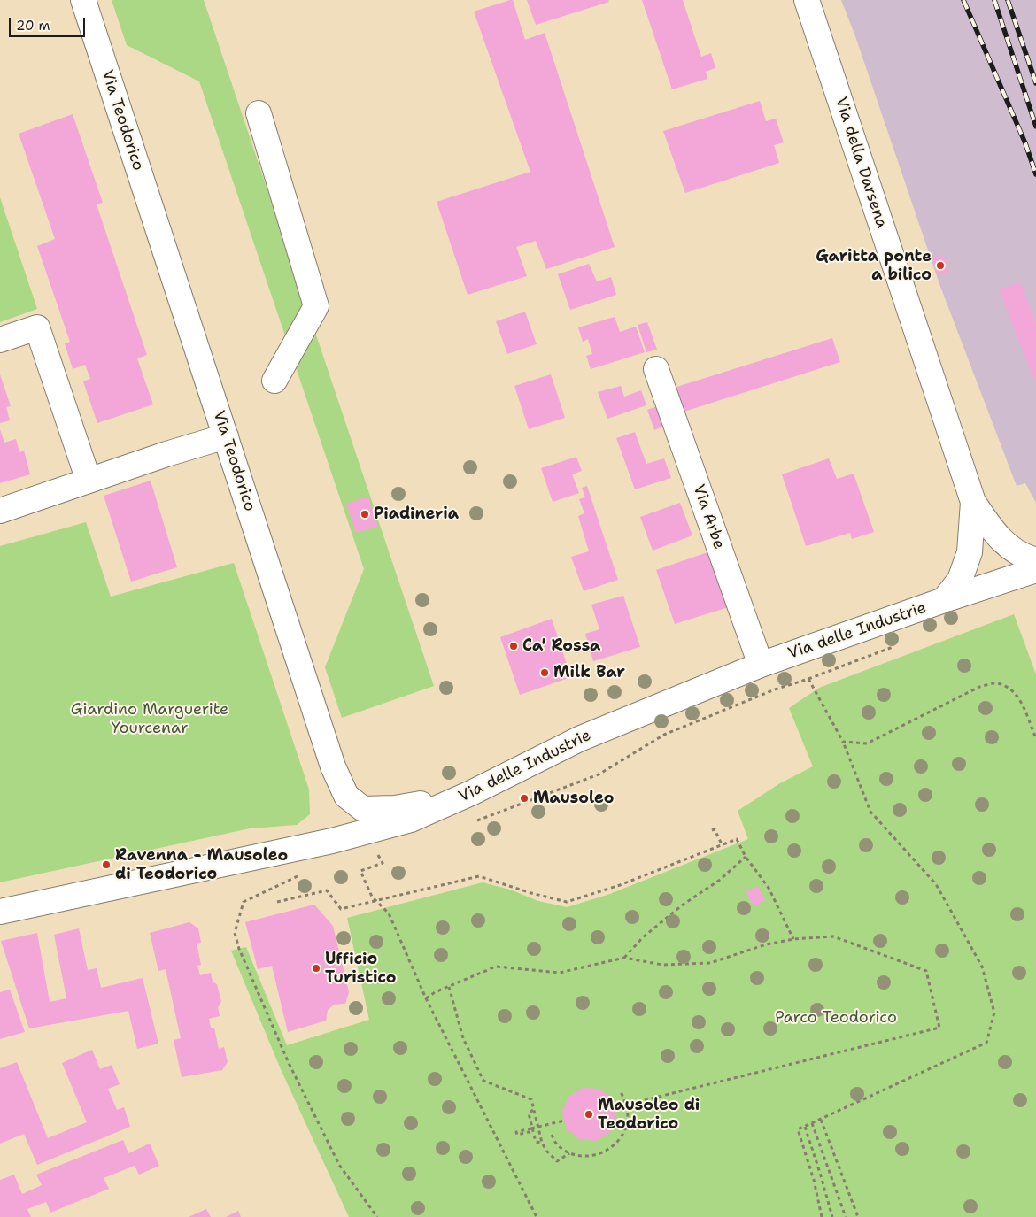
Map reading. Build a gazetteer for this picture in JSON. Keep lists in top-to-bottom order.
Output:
{
  "streets": {
    "street": [
      "Via Teodorico",
      "Via della Darsena",
      "Via Arbe",
      "Via delle Industrie"
    ]
  },
  "crossings": [
    ["Via Teodorico", "Via delle Industrie"],
    ["Via della Darsena", "Via delle Industrie"],
    ["Via Arbe", "Via delle Industrie"]
  ],
  "parks": ["Giardino Marguerite Yourcenar", "Parco Teodorico"],
  "places": [
    "Garitta ponte a bilico",
    "Piadineria",
    "Ca' Rossa",
    "Milk Bar",
    "Mausoleo",
    "Ravenna - Mausoleo di Teodorico",
    "Ufficio Turistico",
    "Mausoleo di Teodorico"
  ],
  "scale_bar": "20 m"
}
